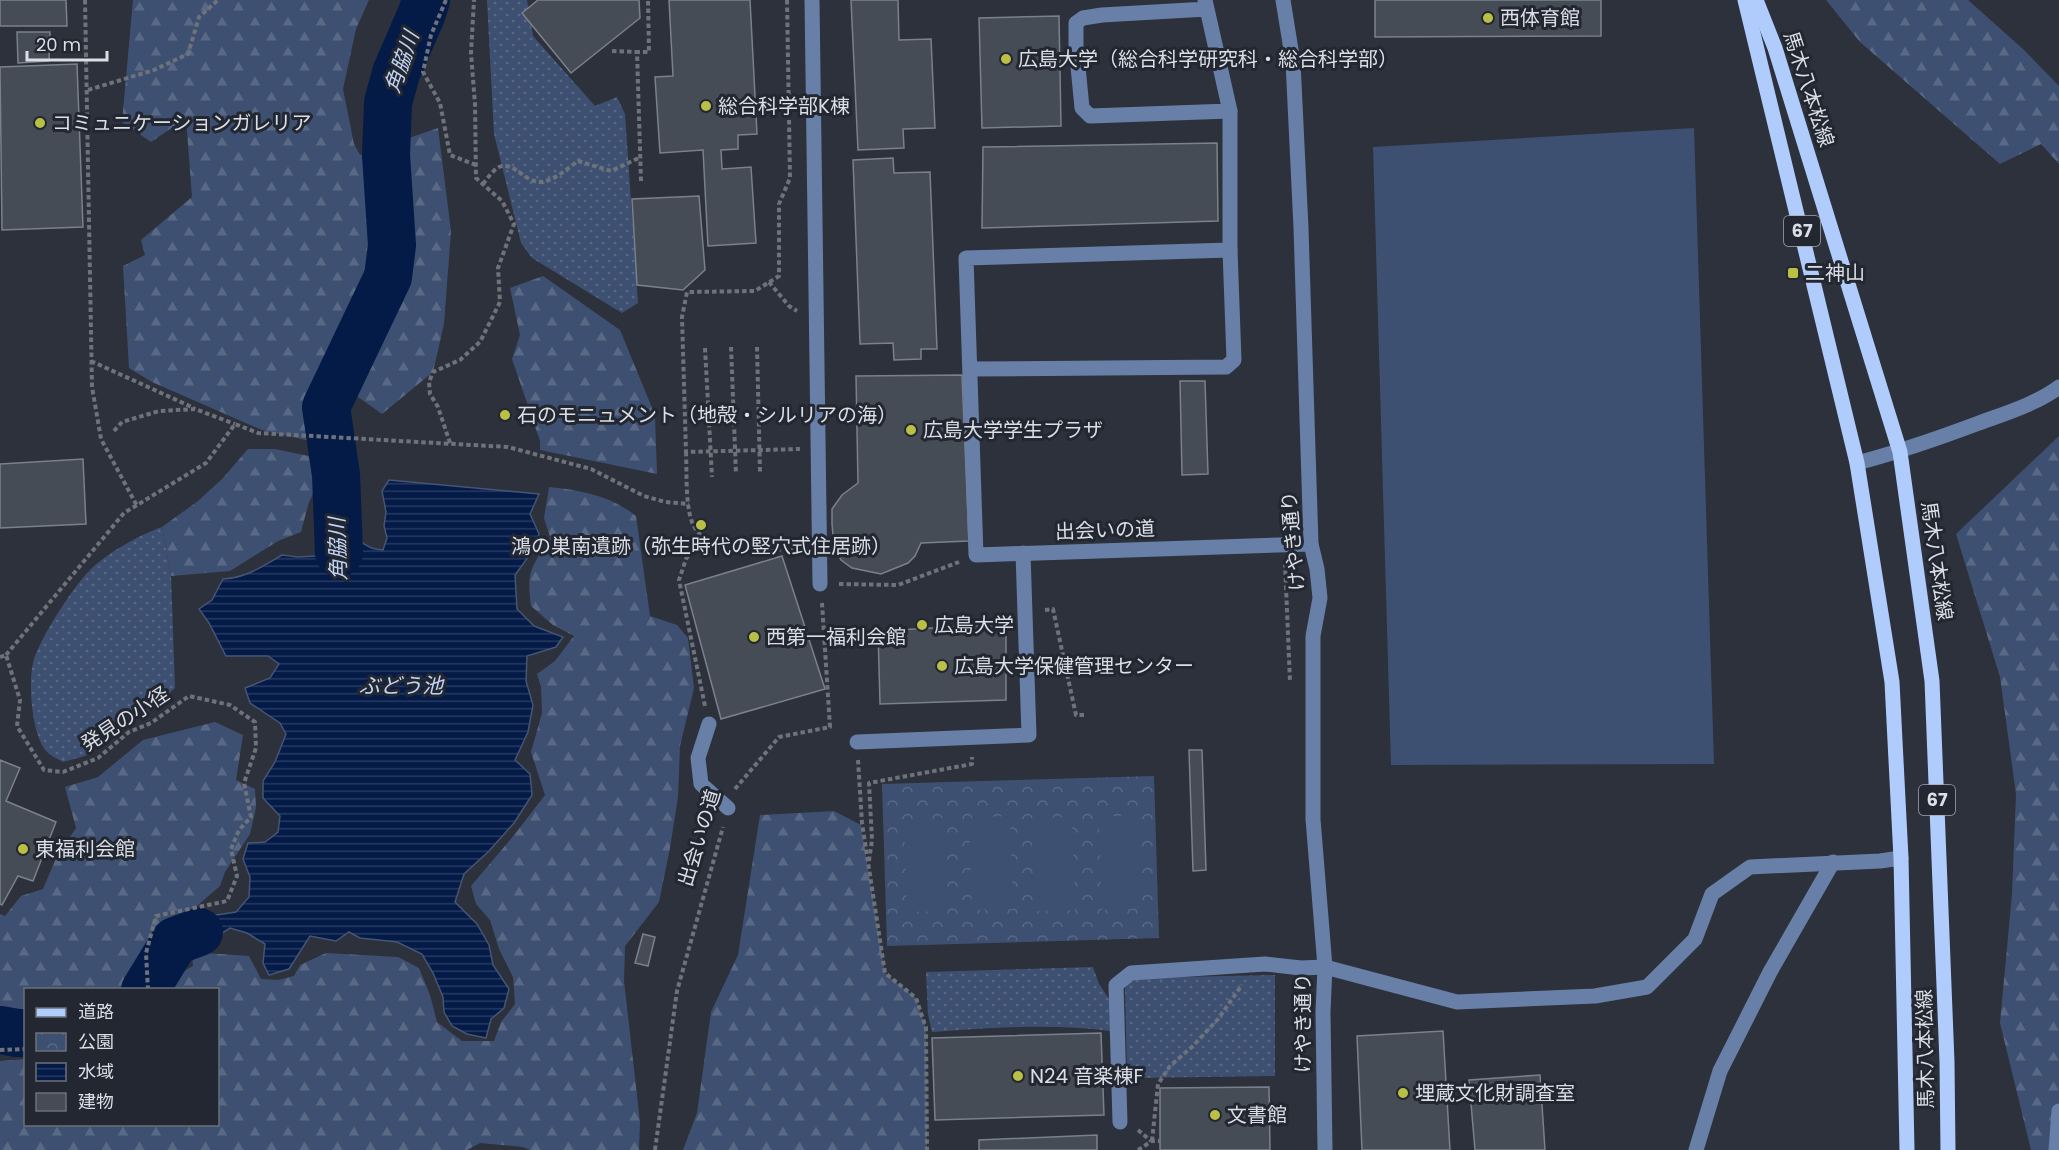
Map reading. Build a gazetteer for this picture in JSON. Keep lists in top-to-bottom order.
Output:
{
  "streets": {
    "main road": ["馬木八本松線", "67"],
    "street": ["出会いの道", "けやき通り"],
    "path": ["発見の小径"]
  },
  "crossings": [
    ["出会いの道", "けやき通り"]
  ],
  "water": ["角脇川", "ぶどう池"],
  "places": {
    "other": [
      "西体育館",
      "広島大学（総合科学研究科・総合科学部）",
      "総合科学部K棟",
      "コミュニケーションガレリア",
      "石のモニュメント（地殻・シルリアの海）",
      "広島大学学生プラザ",
      "鴻の巣南遺跡（弥生時代の竪穴式住居跡）",
      "広島大学",
      "西第一福利会館",
      "広島大学保健管理センター",
      "東福利会館",
      "N24 音楽棟F",
      "埋蔵文化財調査室",
      "文書館"
    ],
    "transit": ["二神山"]
  },
  "legend": [
    "道路",
    "公園",
    "水域",
    "建物"
  ],
  "scale_bar": "20 m"
}
